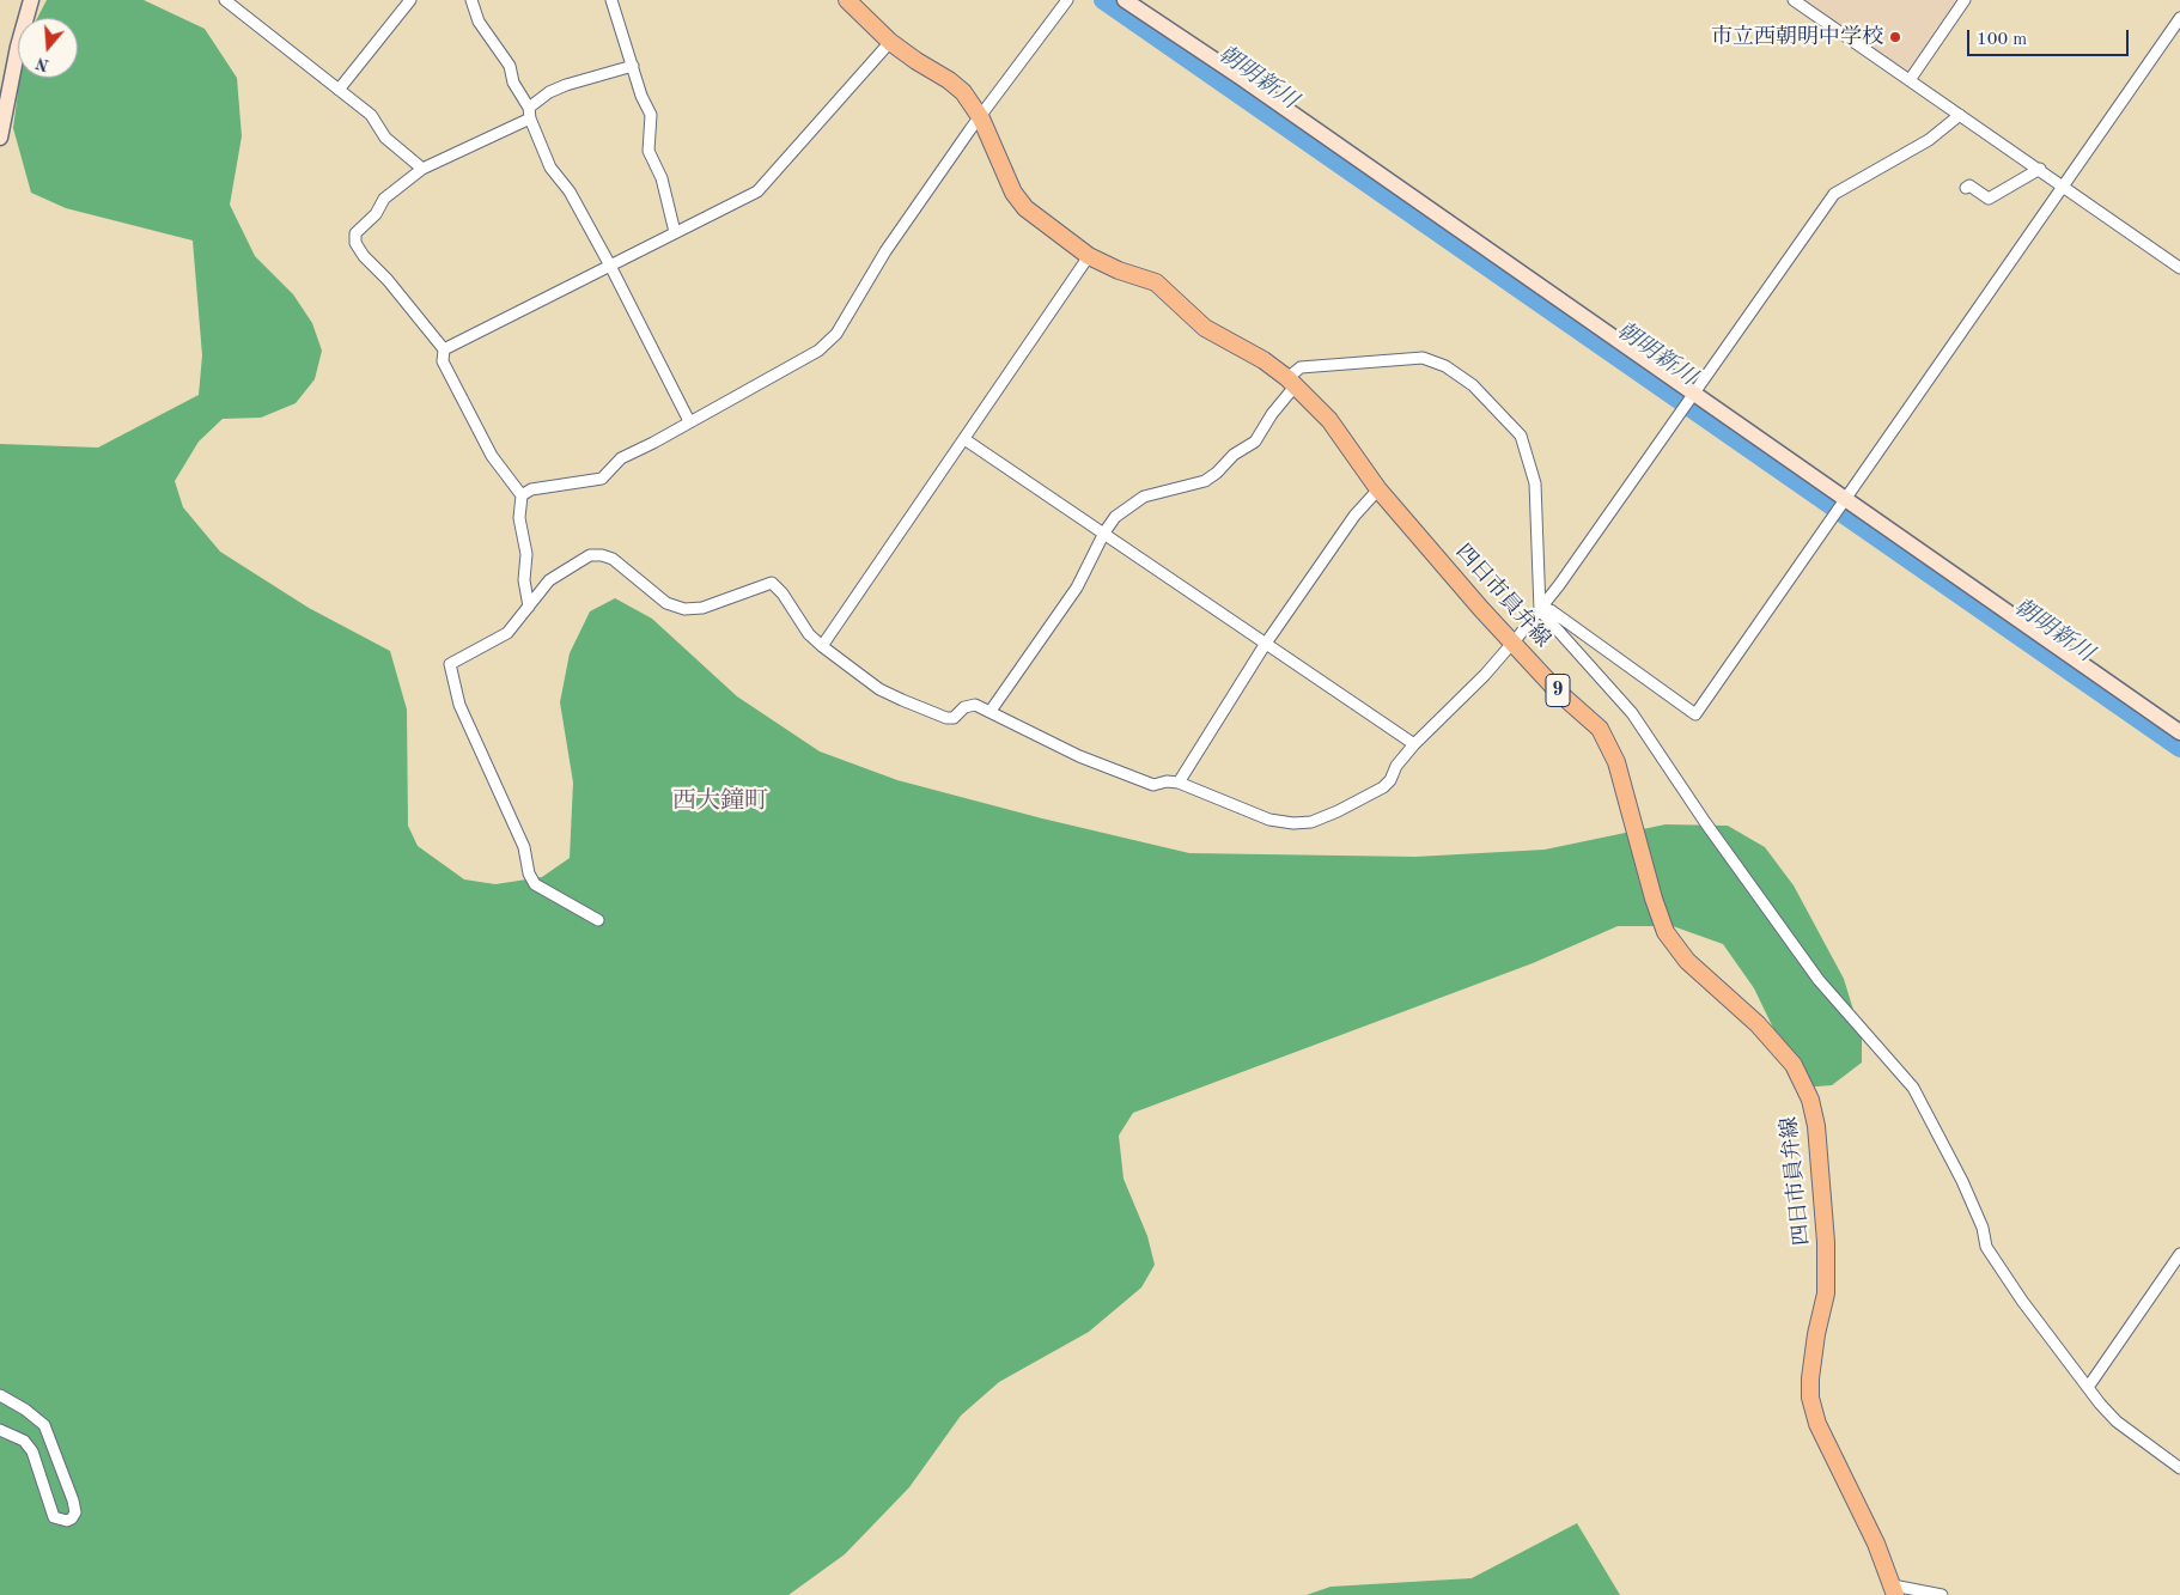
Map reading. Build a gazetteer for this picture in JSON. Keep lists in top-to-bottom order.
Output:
{
  "streets": {
    "main road": ["四日市員弁線", "9"]
  },
  "districts": ["西大鐘町"],
  "water": ["朝明新川"],
  "places": ["市立西朝明中学校"],
  "scale_bar": "100 m",
  "north": "bottom"
}
